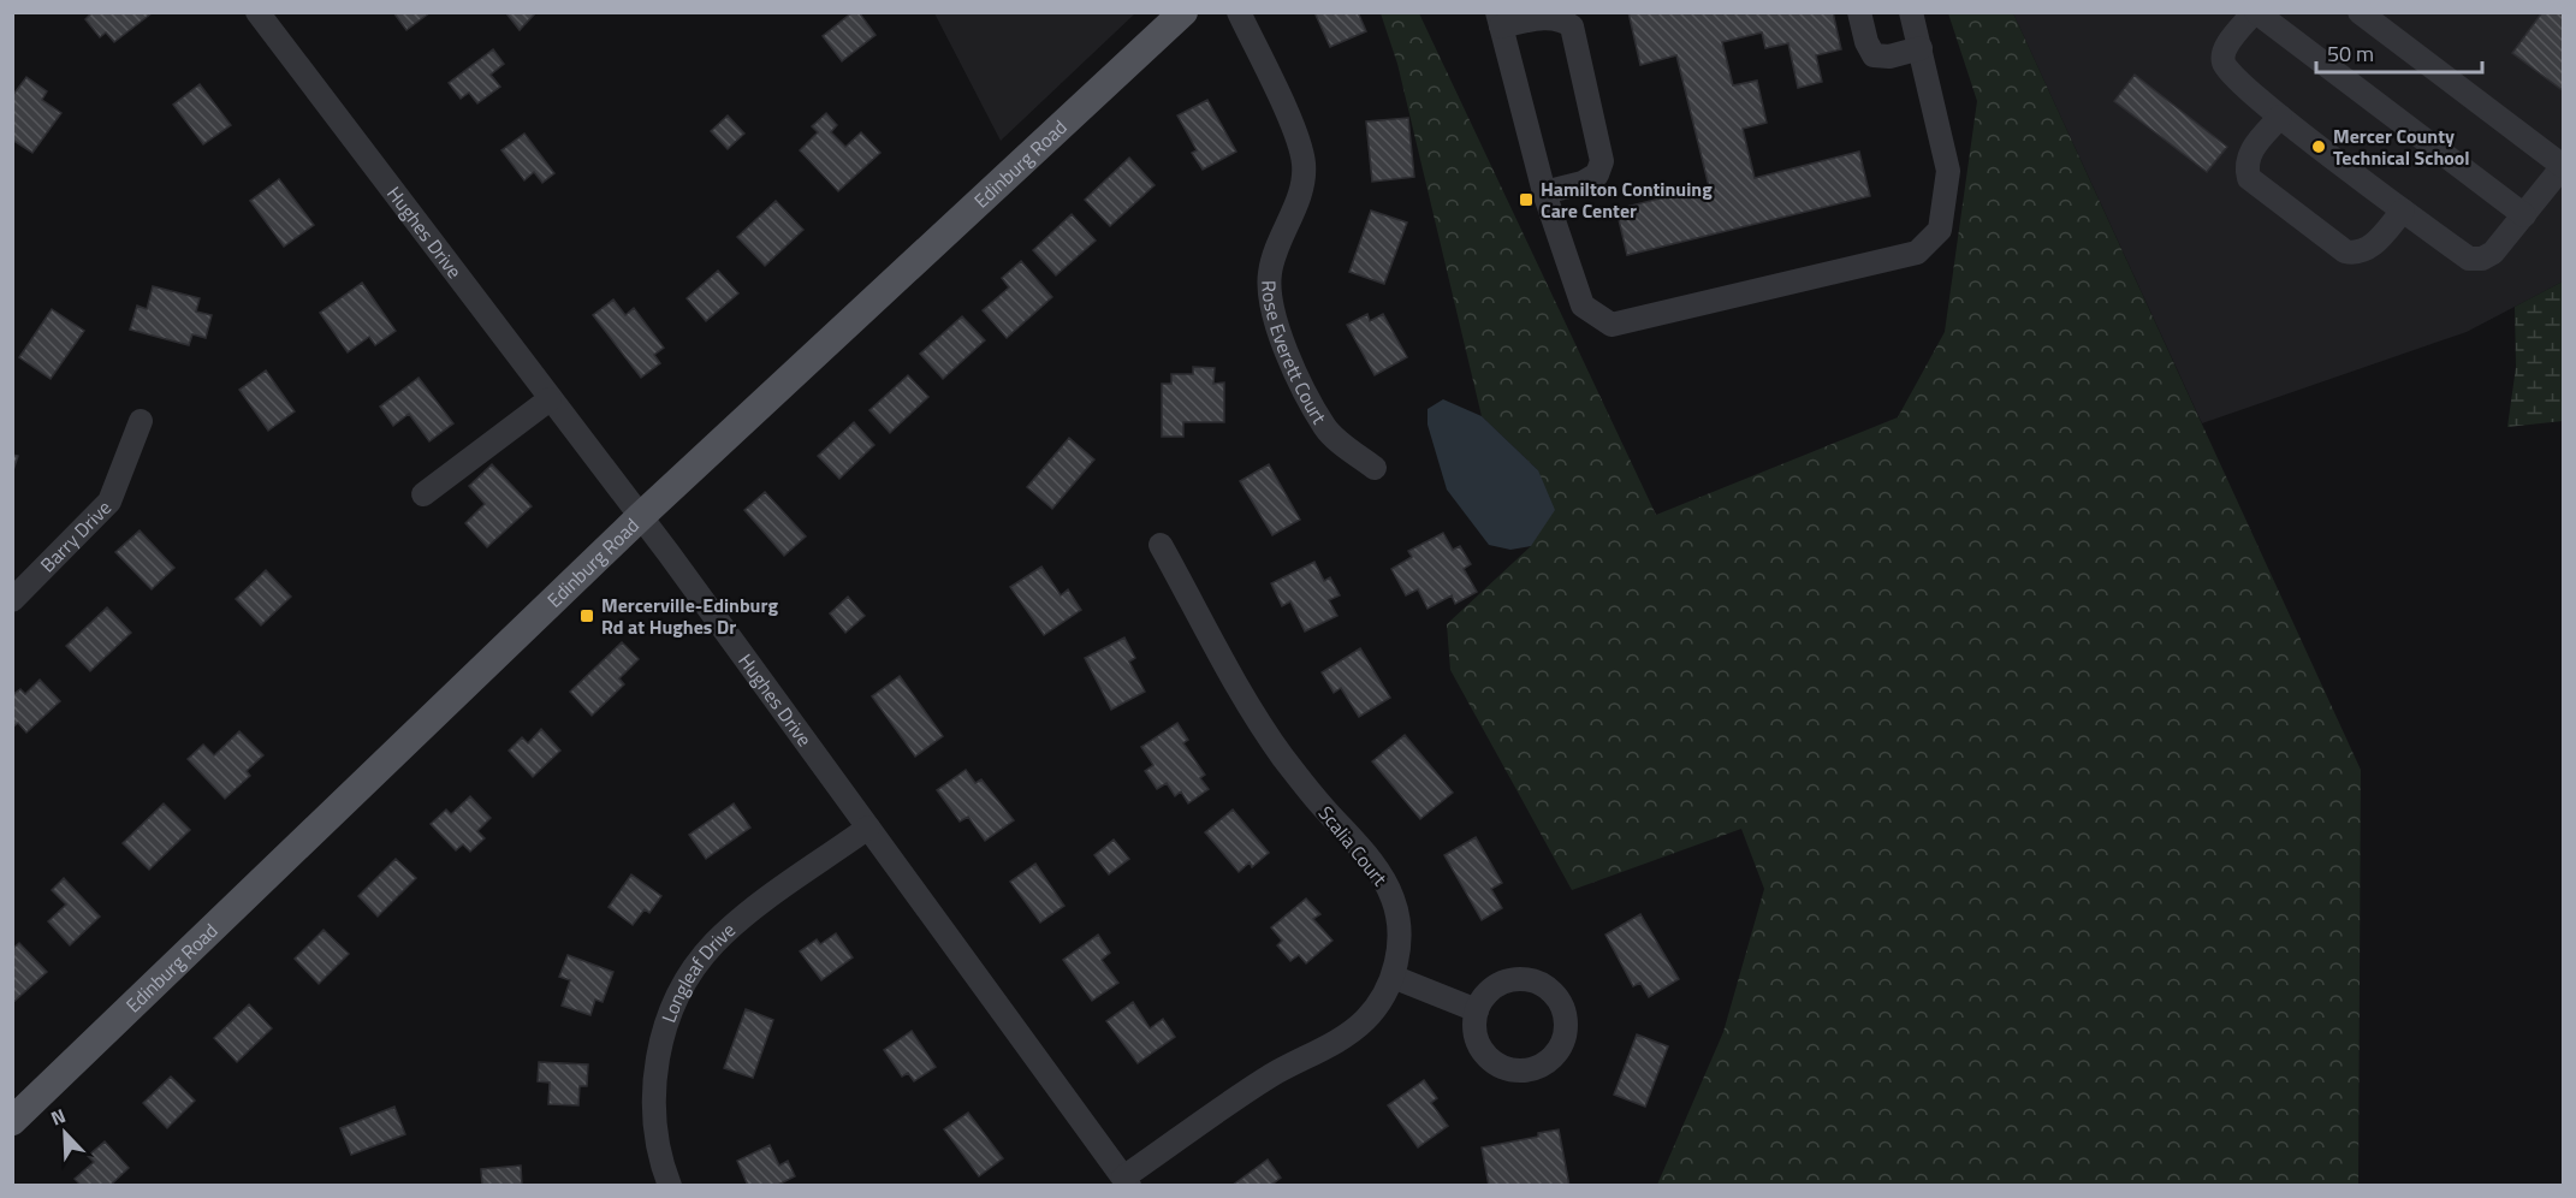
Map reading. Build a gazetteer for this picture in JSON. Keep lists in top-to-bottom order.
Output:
{
  "streets": {
    "main road": ["Edinburg Road"],
    "street": [
      "Hughes Drive",
      "Rose Everett Court",
      "Barry Drive",
      "Scalia Court",
      "Longleaf Drive"
    ]
  },
  "crossings": [
    ["Edinburg Road", "Hughes Drive"],
    ["Hughes Drive", "Scalia Court"],
    ["Hughes Drive", "Longleaf Drive"]
  ],
  "places": {
    "other": ["Mercer County Technical School"],
    "transit": ["Hamilton Continuing Care Center", "Mercerville-Edinburg Rd at Hughes Dr"]
  },
  "scale_bar": "50 m",
  "north": "top left"
}
